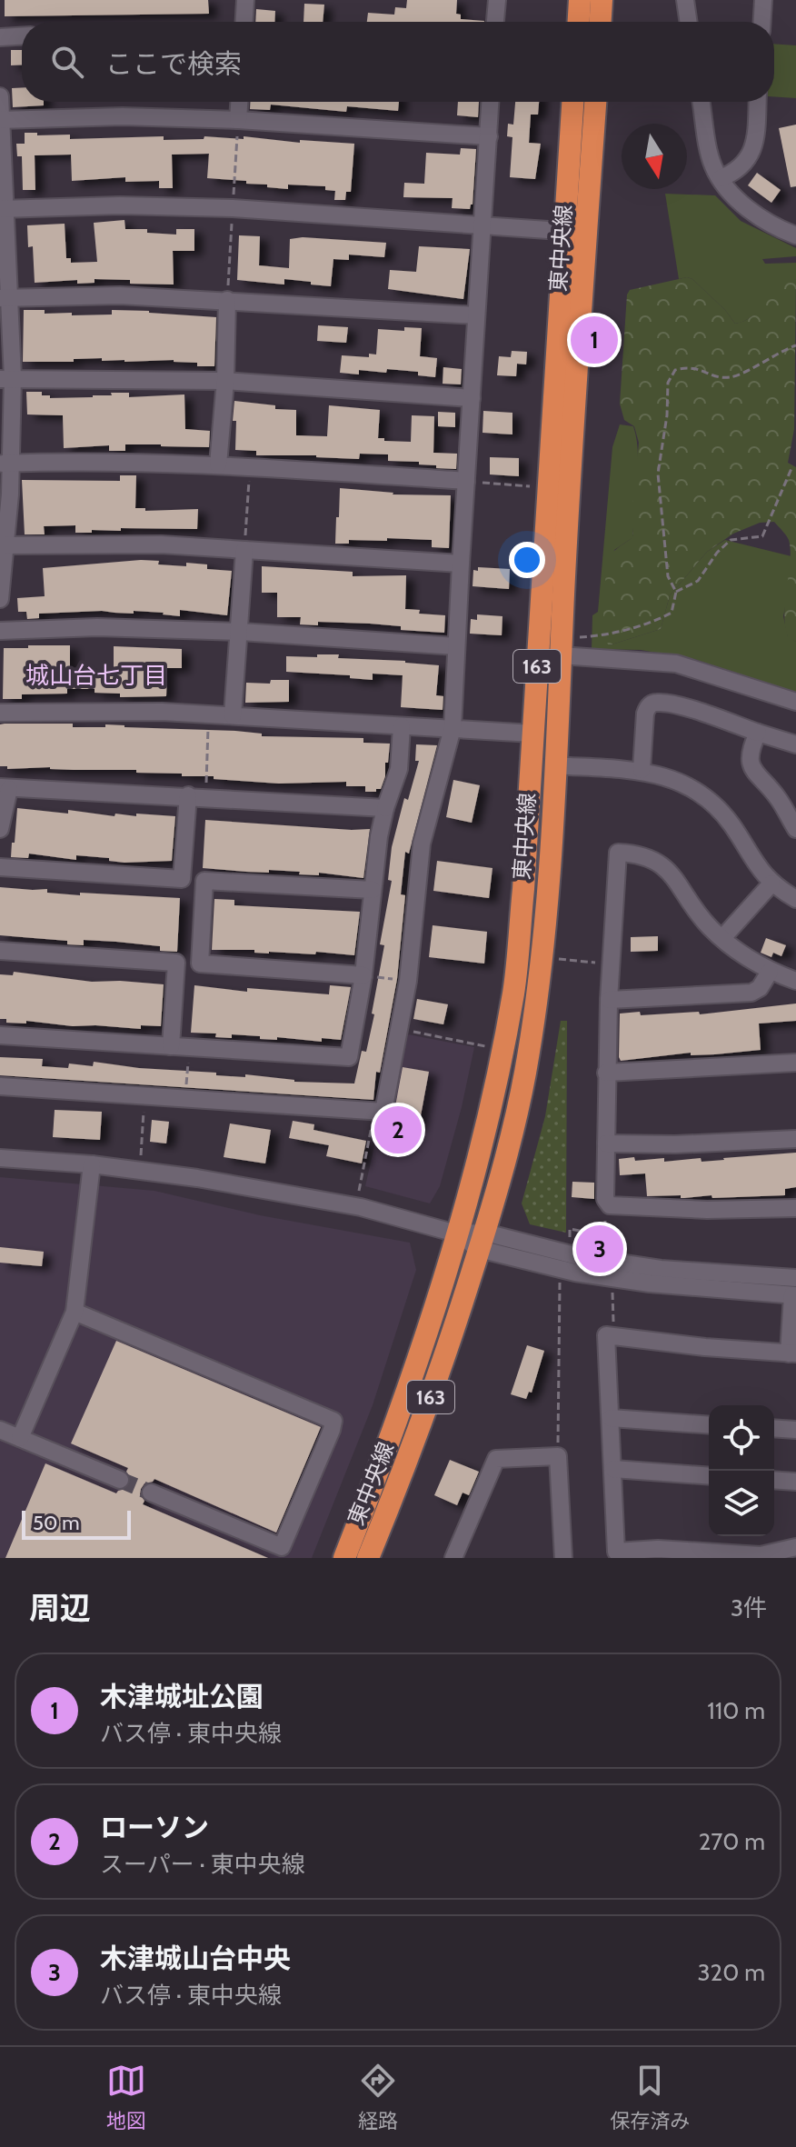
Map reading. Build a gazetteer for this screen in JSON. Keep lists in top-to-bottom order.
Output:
{
  "streets": {
    "highway": ["東中央線", "163"]
  },
  "districts": ["城山台七丁目"],
  "scale_bar": "50 m",
  "north": "bottom",
  "page": {
    "search": "ここで検索",
    "pins": ["1", "2", "3"],
    "scale": "50 m",
    "heading": ["周辺", "3件"],
    "list": [
      {
        "mark": "1",
        "name": "木津城址公園",
        "note": "バス停 · 東中央線",
        "value": "110 m"
      },
      {
        "mark": "2",
        "name": "ローソン",
        "note": "スーパー · 東中央線",
        "value": "270 m"
      },
      {
        "mark": "3",
        "name": "木津城山台中央",
        "note": "バス停 · 東中央線",
        "value": "320 m"
      }
    ],
    "nav": ["地図", "経路", "保存済み"]
  }
}
